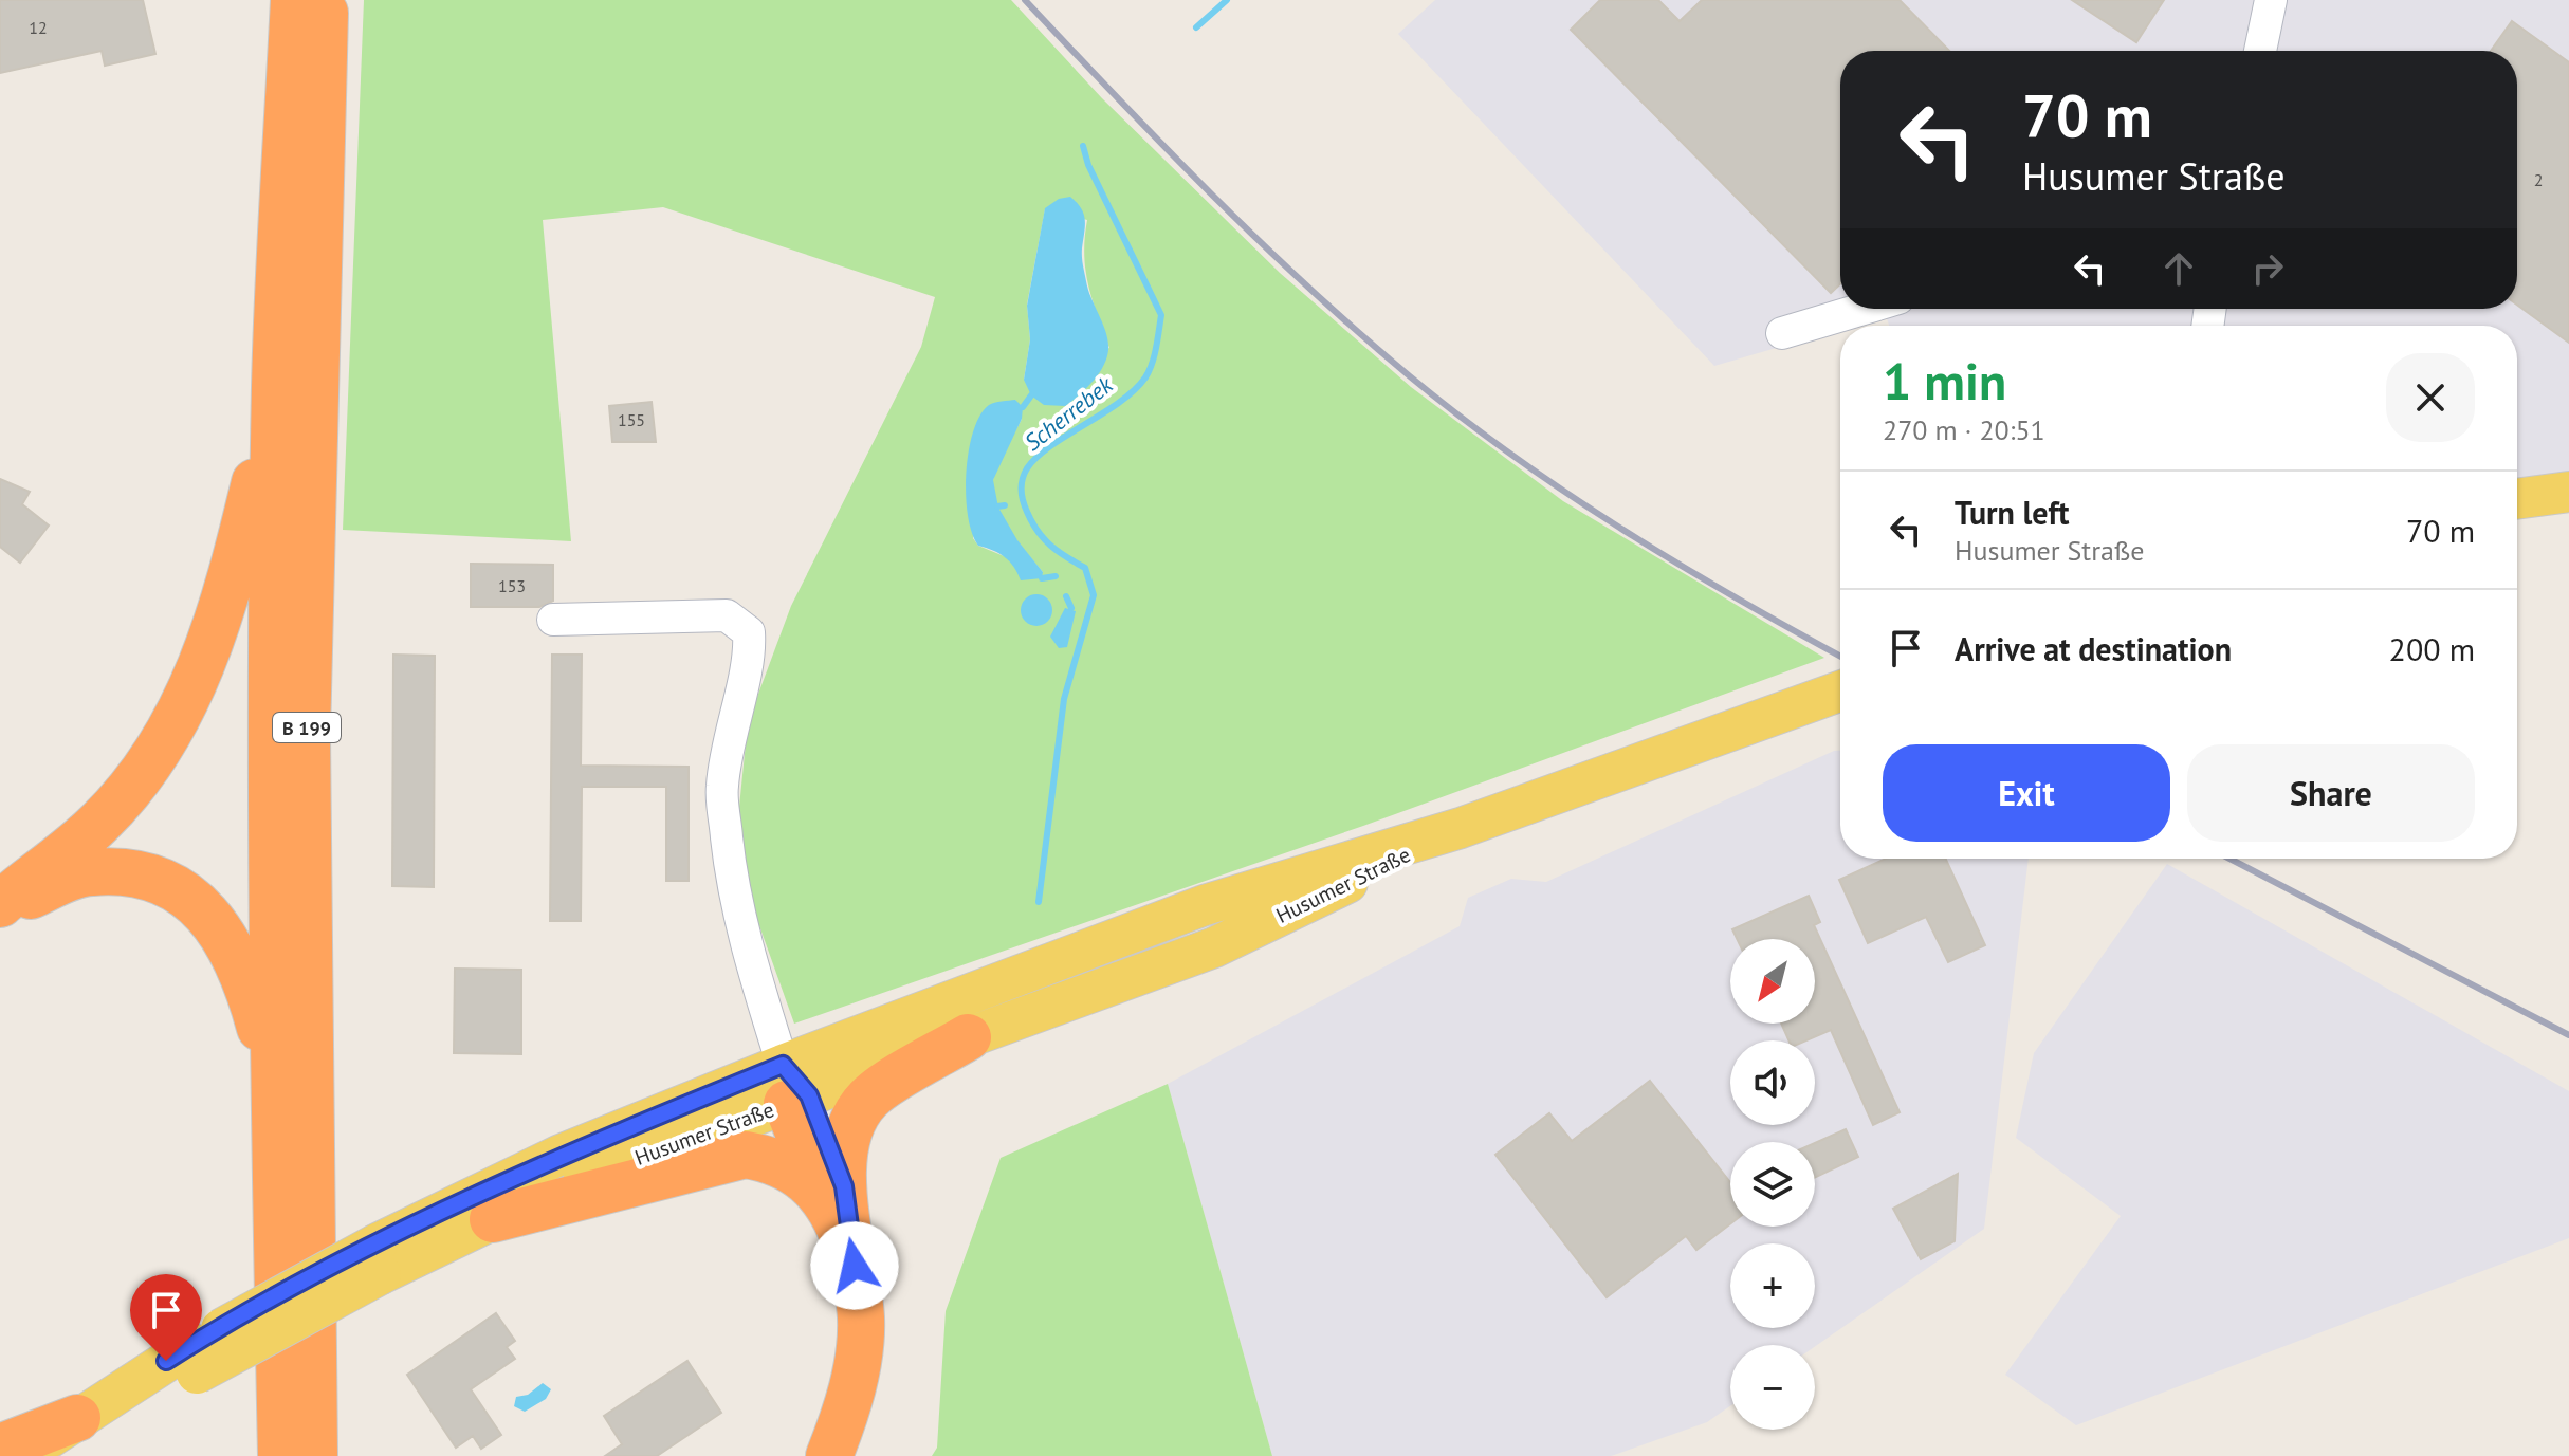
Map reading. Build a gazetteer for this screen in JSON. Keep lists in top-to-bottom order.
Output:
{
  "streets": {
    "highway": ["B 199"],
    "main road": ["Husumer Straße"]
  },
  "water": ["Scherrebek"],
  "house_numbers": [
    "12",
    "2",
    "155",
    "153"
  ],
  "north": "bottom left",
  "page": {
    "turn": ["70 m", "Husumer Straße"],
    "heading": ["1 min", "270 m · 20:51"],
    "list": [
      {
        "name": "Turn left",
        "note": "Husumer Straße",
        "value": "70 m"
      },
      {
        "name": "Arrive at destination",
        "value": "200 m"
      }
    ],
    "buttons": ["Exit", "Share"],
    "map_buttons": ["+", "−"]
  }
}
